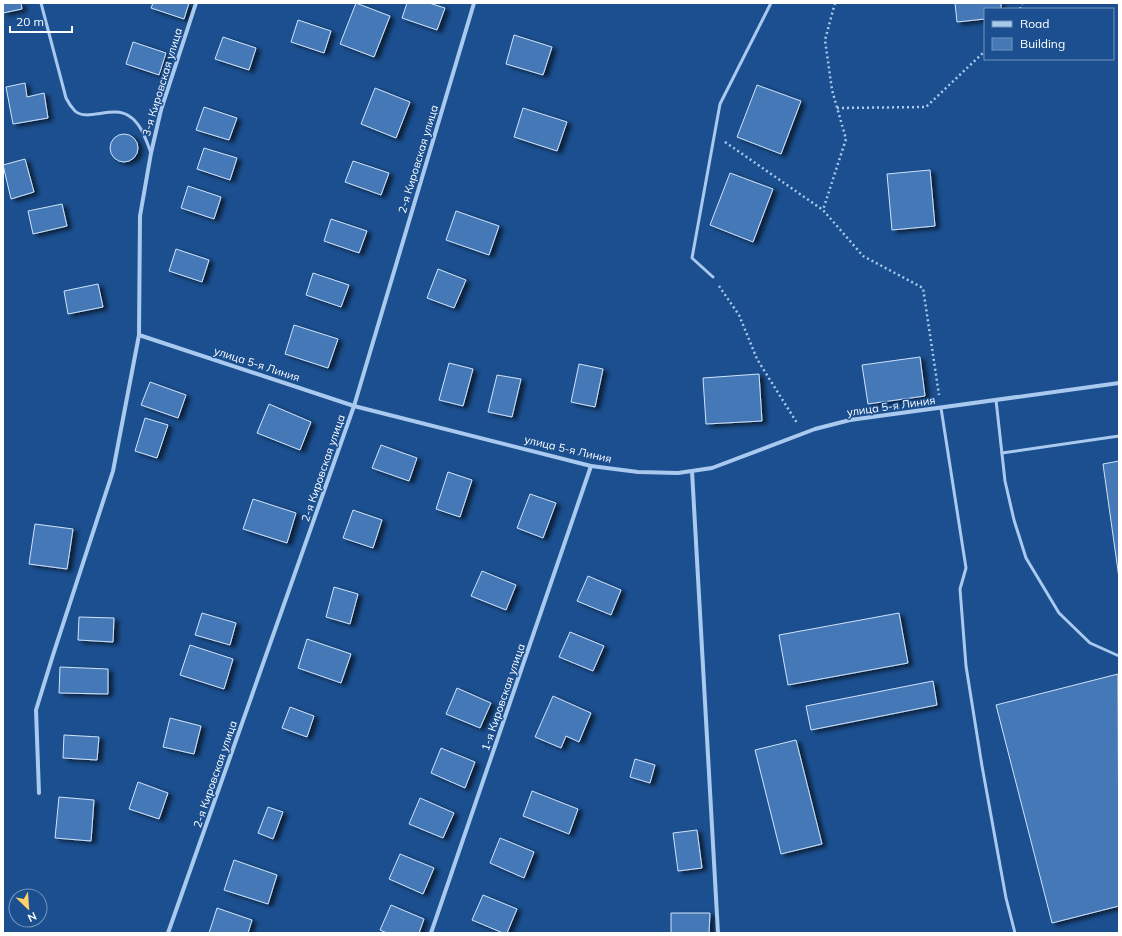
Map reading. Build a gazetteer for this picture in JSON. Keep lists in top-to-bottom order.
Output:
{
  "streets": {
    "street": [
      "3-я Кировская улица",
      "2-я Кировская улица",
      "улица 5-я Линия",
      "1-я Кировская улица"
    ]
  },
  "crossings": [
    ["3-я Кировская улица", "улица 5-я Линия"],
    ["2-я Кировская улица", "улица 5-я Линия"],
    ["улица 5-я Линия", "1-я Кировская улица"]
  ],
  "legend": ["Road", "Building"],
  "scale_bar": "20 m",
  "north": "bottom right"
}
